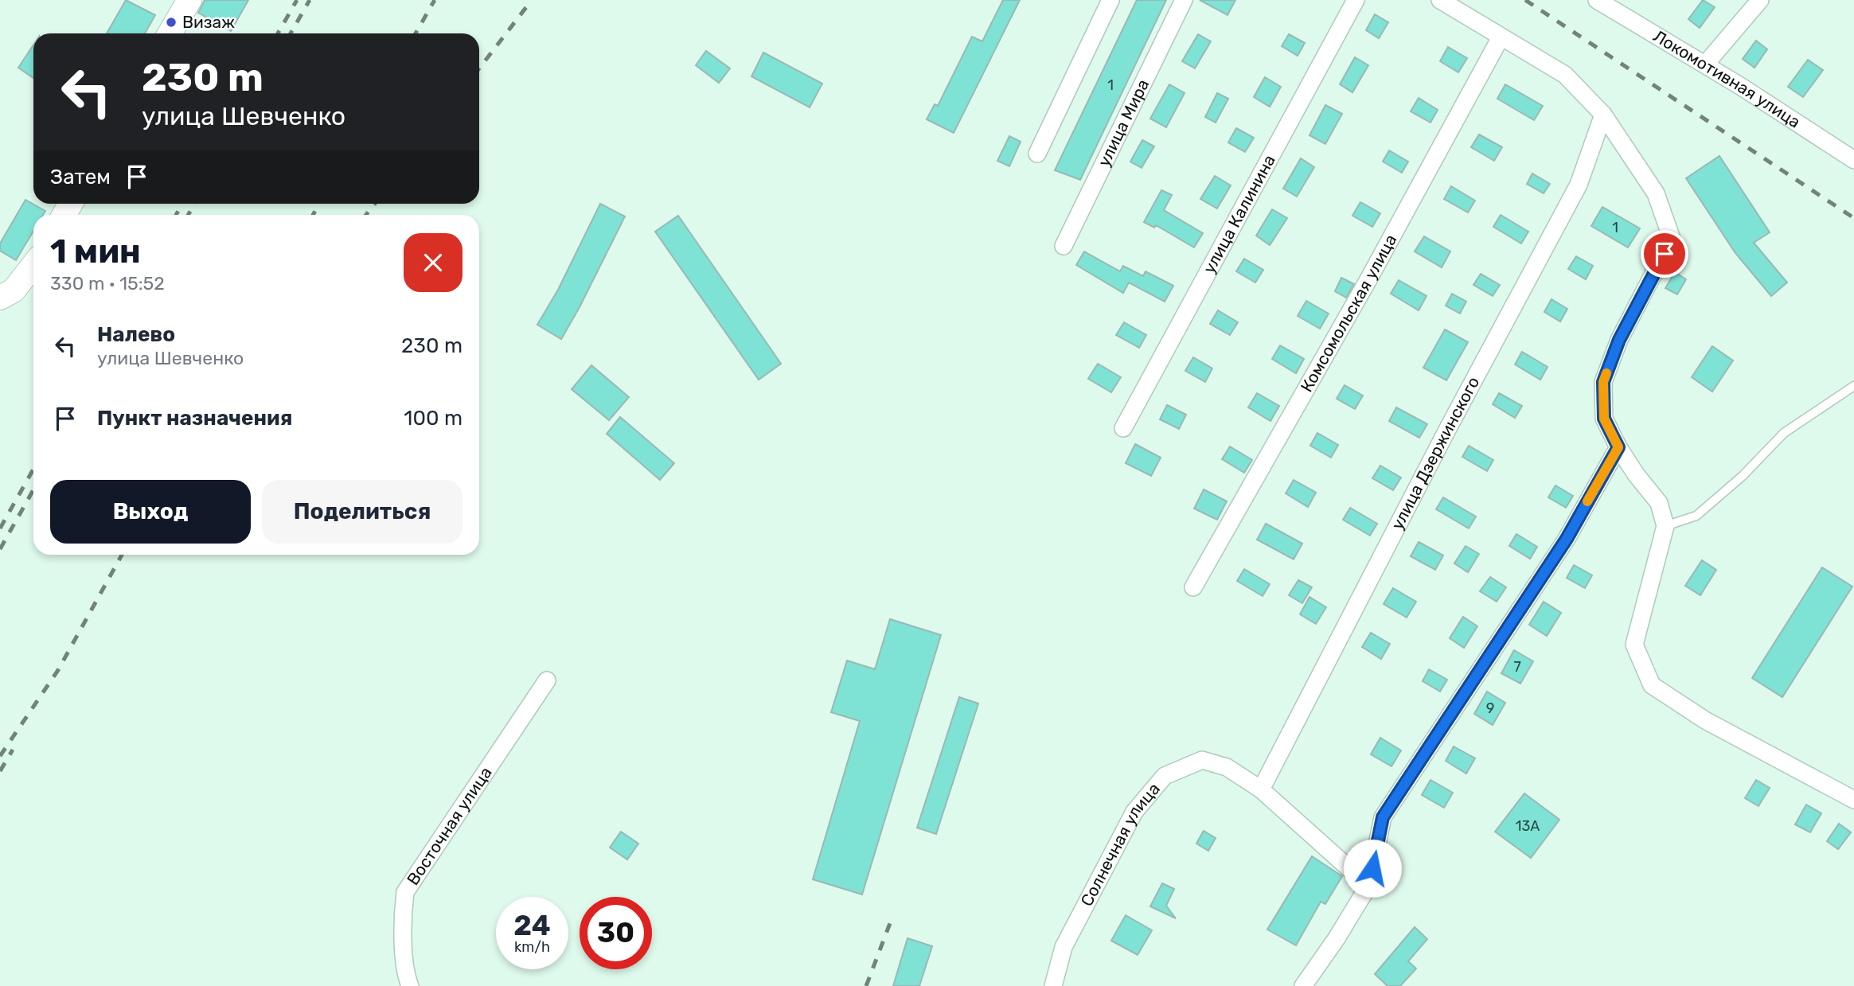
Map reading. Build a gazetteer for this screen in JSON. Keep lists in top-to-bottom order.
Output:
{
  "streets": {
    "street": [
      "Локомотивная улица",
      "улица Мира",
      "улица Калинина",
      "Комсомольская улица",
      "улица Дзержинского",
      "Восточная улица",
      "Солнечная улица"
    ]
  },
  "crossings": [
    ["улица Дзержинского", "Солнечная улица"]
  ],
  "places": ["Визаж"],
  "house_numbers": [
    "1",
    "1",
    "7",
    "9",
    "13А"
  ],
  "page": {
    "turn": ["230 m", "улица Шевченко"],
    "then": "Затем",
    "heading": ["1 мин", "330 m · 15:52"],
    "list": [
      {
        "name": "Налево",
        "note": "улица Шевченко",
        "value": "230 m"
      },
      {
        "name": "Пункт назначения",
        "value": "100 m"
      }
    ],
    "buttons": ["Выход", "Поделиться"],
    "speed": "24 km/h",
    "limit": "30"
  }
}
